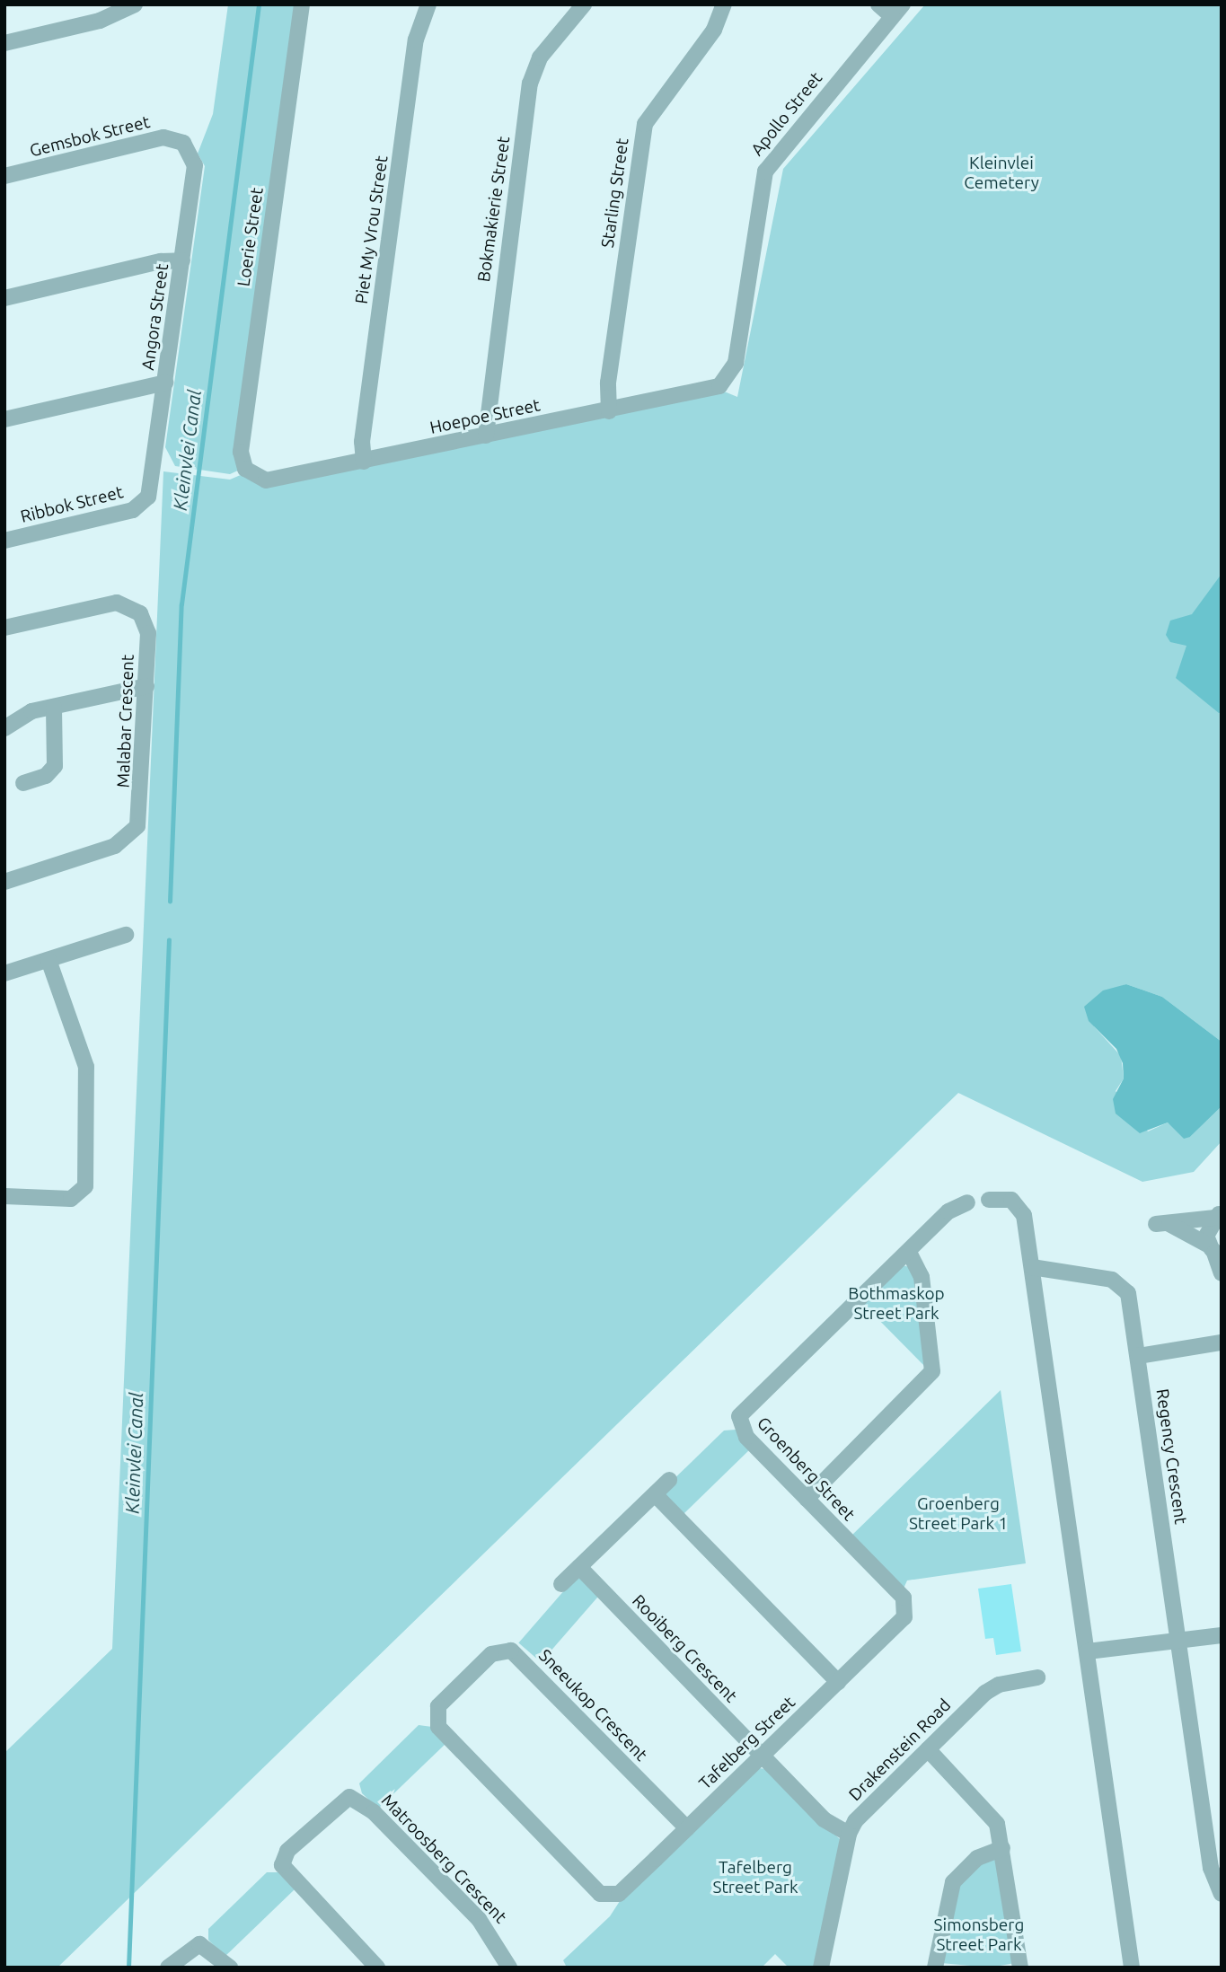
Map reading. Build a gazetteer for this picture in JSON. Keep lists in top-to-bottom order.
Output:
{
  "streets": {
    "street": [
      "Apollo Street",
      "Gemsbok Street",
      "Starling Street",
      "Bokmakierie Street",
      "Piet My Vrou Street",
      "Loerie Street",
      "Angora Street",
      "Hoepoe Street",
      "Ribbok Street",
      "Malabar Crescent",
      "Regency Crescent",
      "Groenberg Street",
      "Rooiberg Crescent",
      "Sneeukop Crescent",
      "Tafelberg Street",
      "Drakenstein Road",
      "Matroosberg Crescent"
    ]
  },
  "crossings": [
    ["Apollo Street", "Hoepoe Street"],
    ["Gemsbok Street", "Angora Street"],
    ["Starling Street", "Hoepoe Street"],
    ["Bokmakierie Street", "Hoepoe Street"],
    ["Piet My Vrou Street", "Hoepoe Street"],
    ["Loerie Street", "Hoepoe Street"],
    ["Angora Street", "Ribbok Street"],
    ["Groenberg Street", "Tafelberg Street"],
    ["Rooiberg Crescent", "Tafelberg Street"],
    ["Rooiberg Crescent", "Drakenstein Road"],
    ["Sneeukop Crescent", "Tafelberg Street"]
  ],
  "water": ["Kleinvlei Canal"],
  "parks": [
    "Kleinvlei Cemetery",
    "Bothmaskop Street Park",
    "Groenberg Street Park 1",
    "Tafelberg Street Park",
    "Simonsberg Street Park"
  ]
}
